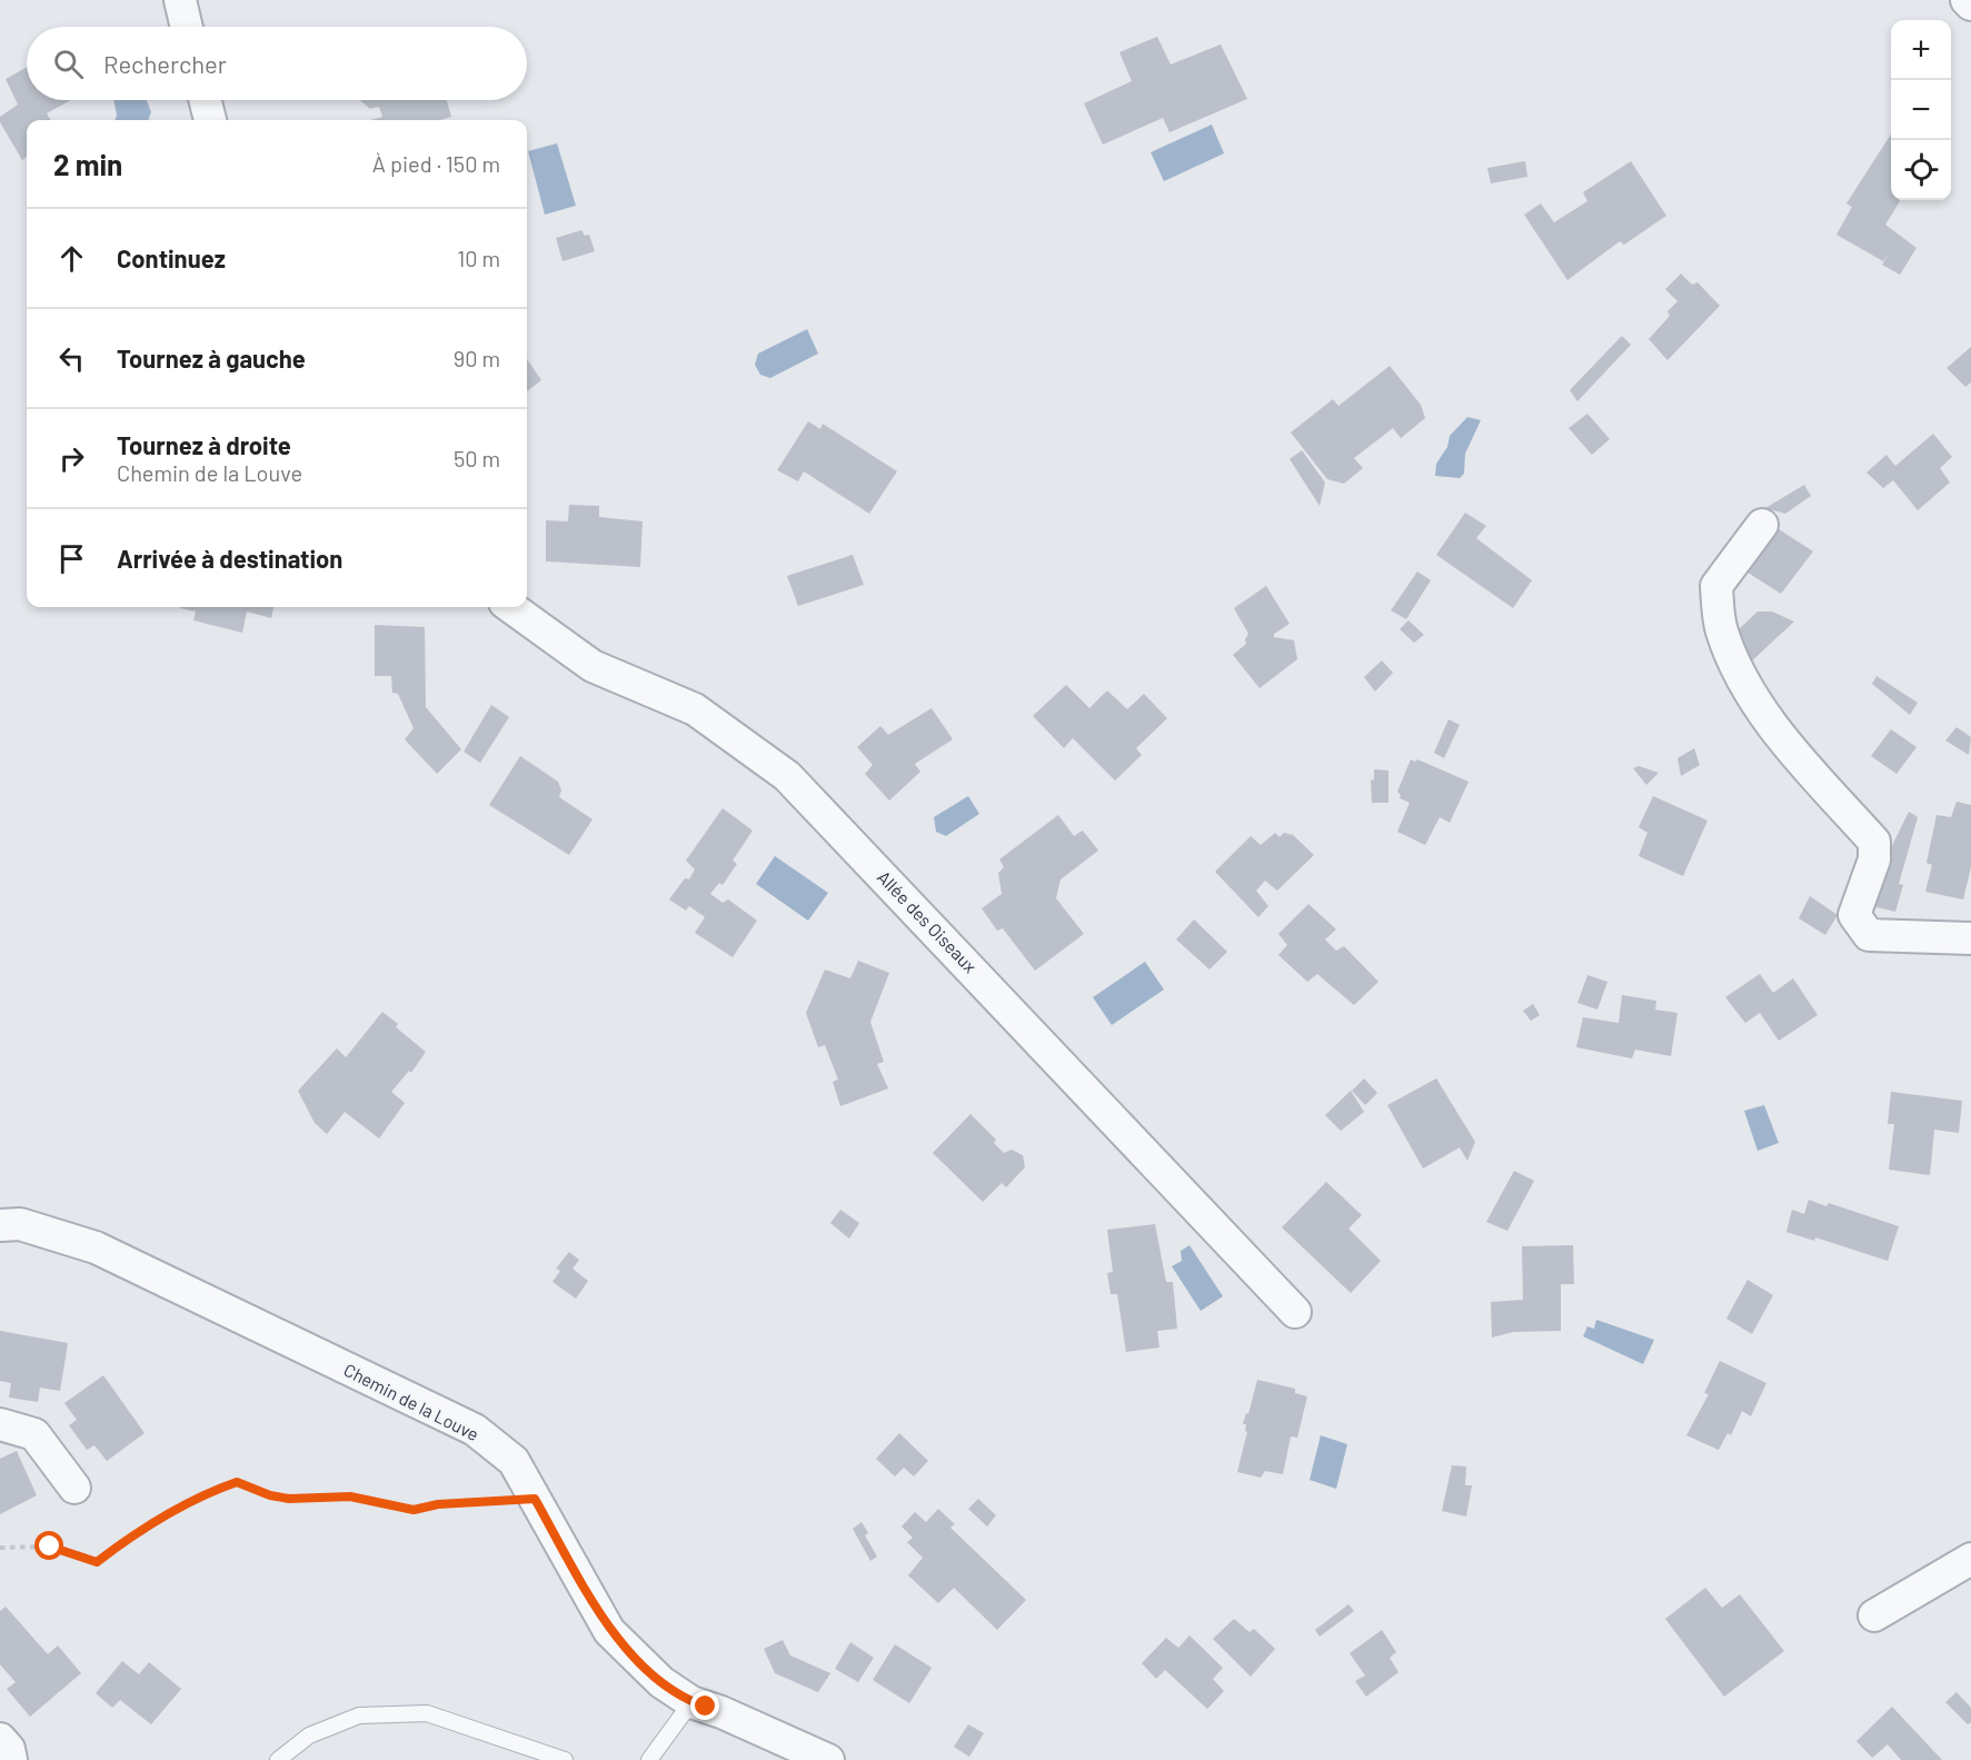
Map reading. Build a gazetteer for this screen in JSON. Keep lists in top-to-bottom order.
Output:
{
  "streets": {
    "street": ["Allée des Oiseaux", "Chemin de la Louve"]
  },
  "page": {
    "map_buttons": ["+", "−"],
    "search": "Rechercher",
    "heading": ["2 min", "À pied · 150 m"],
    "list": [
      ["Continuez", "10 m"],
      ["Tournez à gauche", "90 m"],
      ["Tournez à droite", "Chemin de la Louve", "50 m"],
      "Arrivée à destination"
    ]
  }
}
